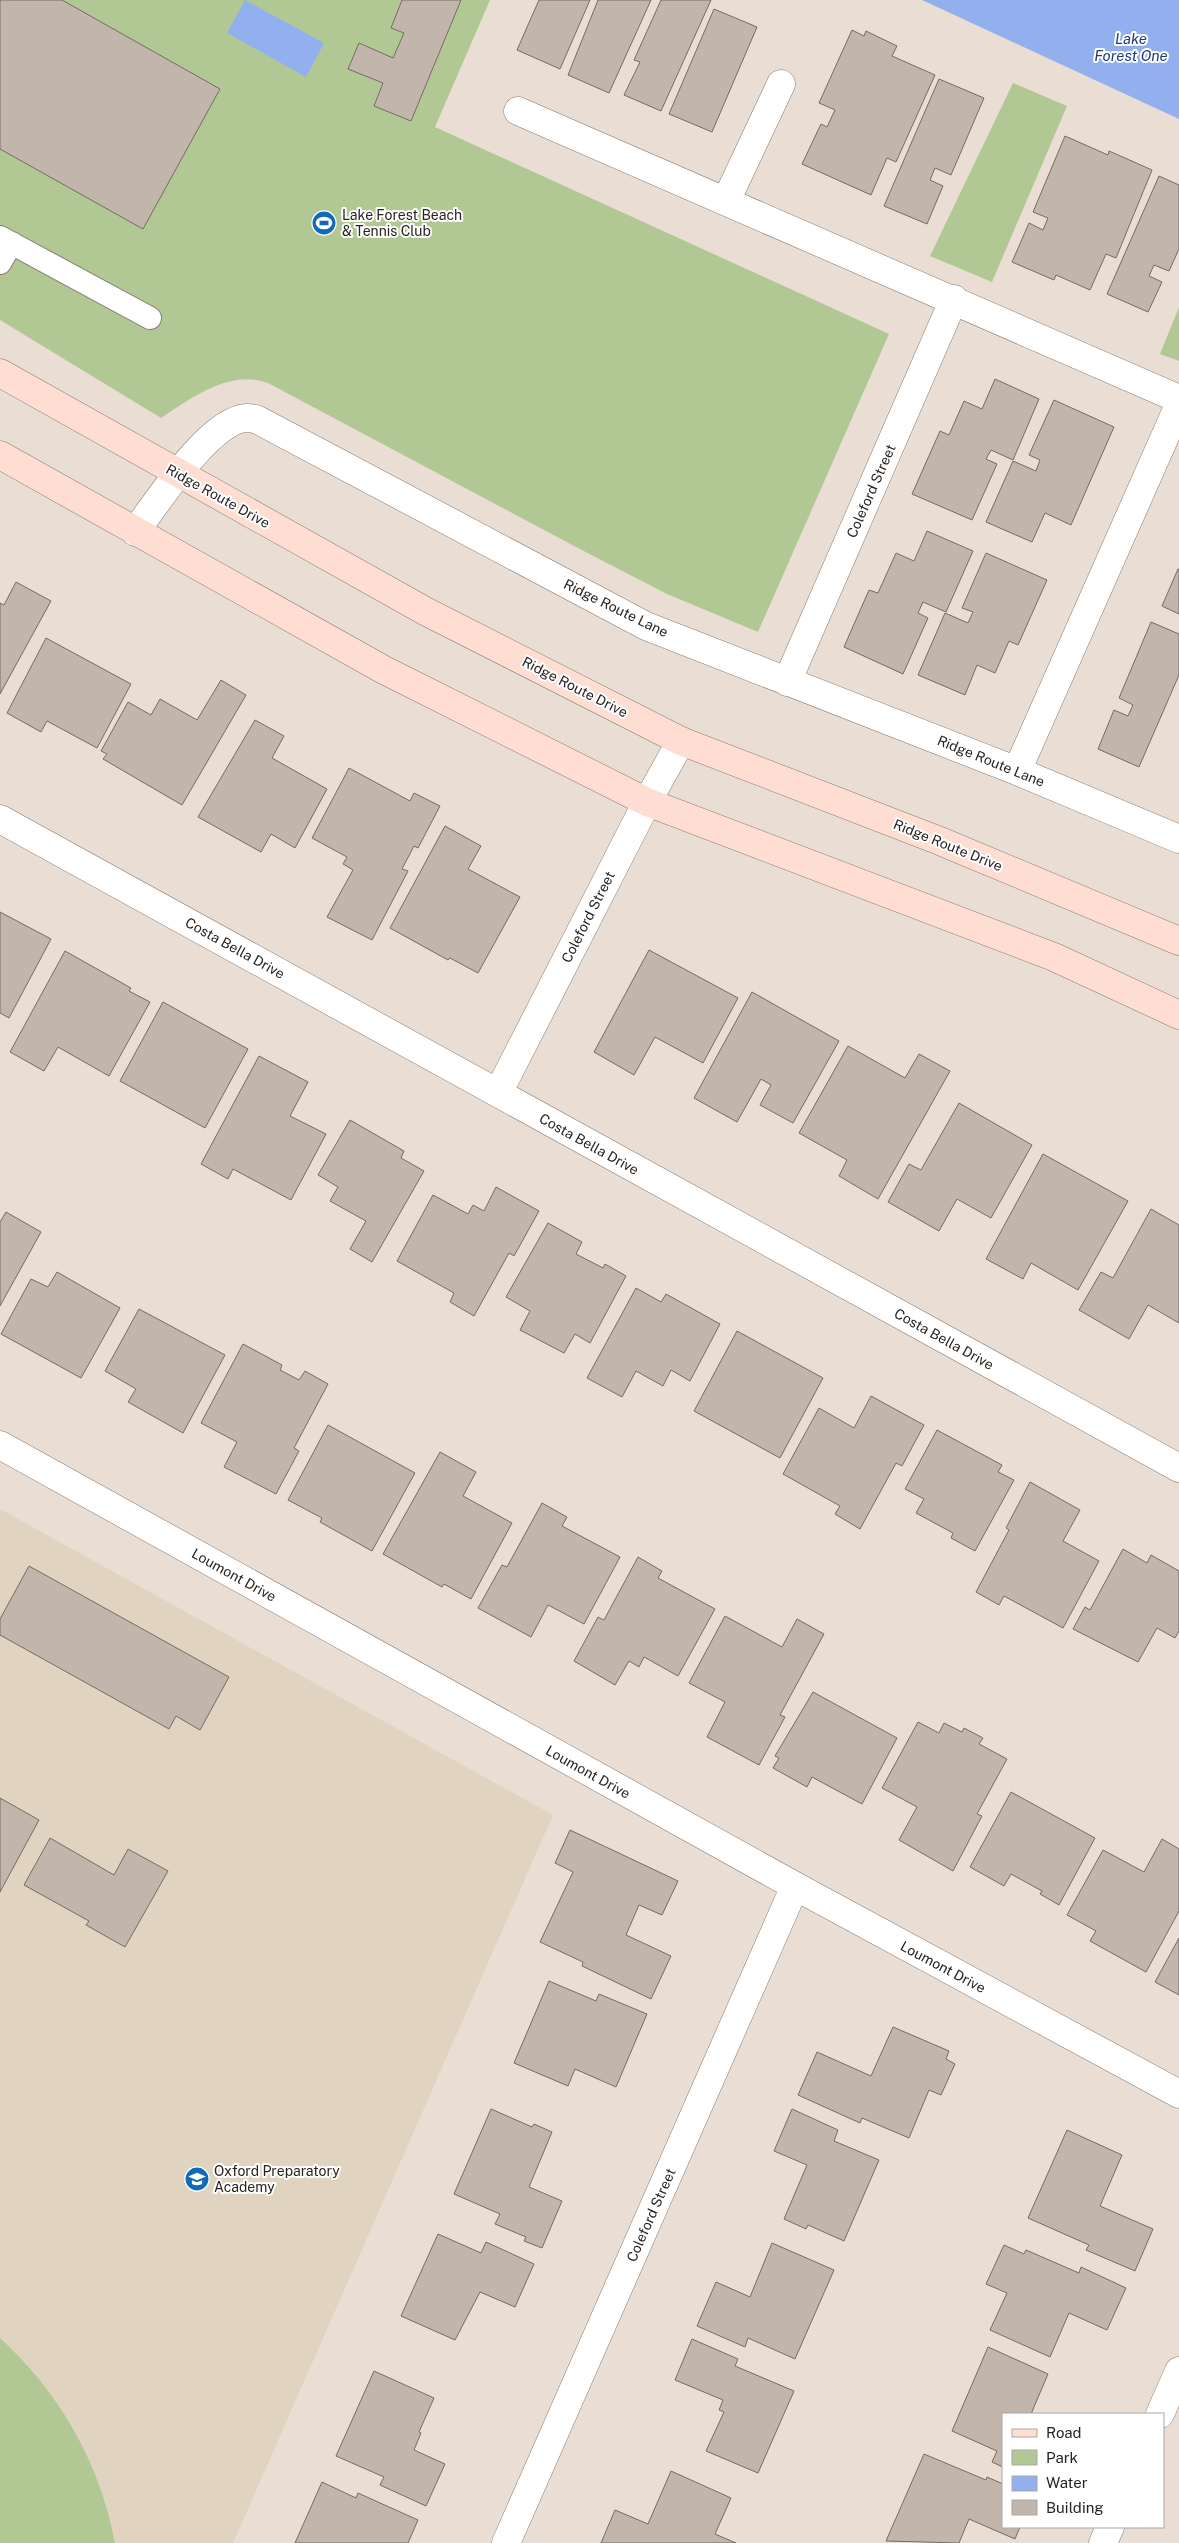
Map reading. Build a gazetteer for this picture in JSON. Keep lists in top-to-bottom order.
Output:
{
  "streets": {
    "main road": ["Ridge Route Drive"],
    "street": [
      "Coleford Street",
      "Ridge Route Lane",
      "Costa Bella Drive",
      "Loumont Drive"
    ]
  },
  "crossings": [
    ["Coleford Street", "Ridge Route Drive"],
    ["Coleford Street", "Ridge Route Lane"],
    ["Coleford Street", "Costa Bella Drive"],
    ["Coleford Street", "Loumont Drive"],
    ["Ridge Route Drive", "Ridge Route Lane"]
  ],
  "water": ["Lake Forest One"],
  "places": {
    "sports": ["Lake Forest Beach & Tennis Club"],
    "school or university": ["Oxford Preparatory Academy"]
  },
  "legend": [
    "Road",
    "Park",
    "Water",
    "Building"
  ]
}
